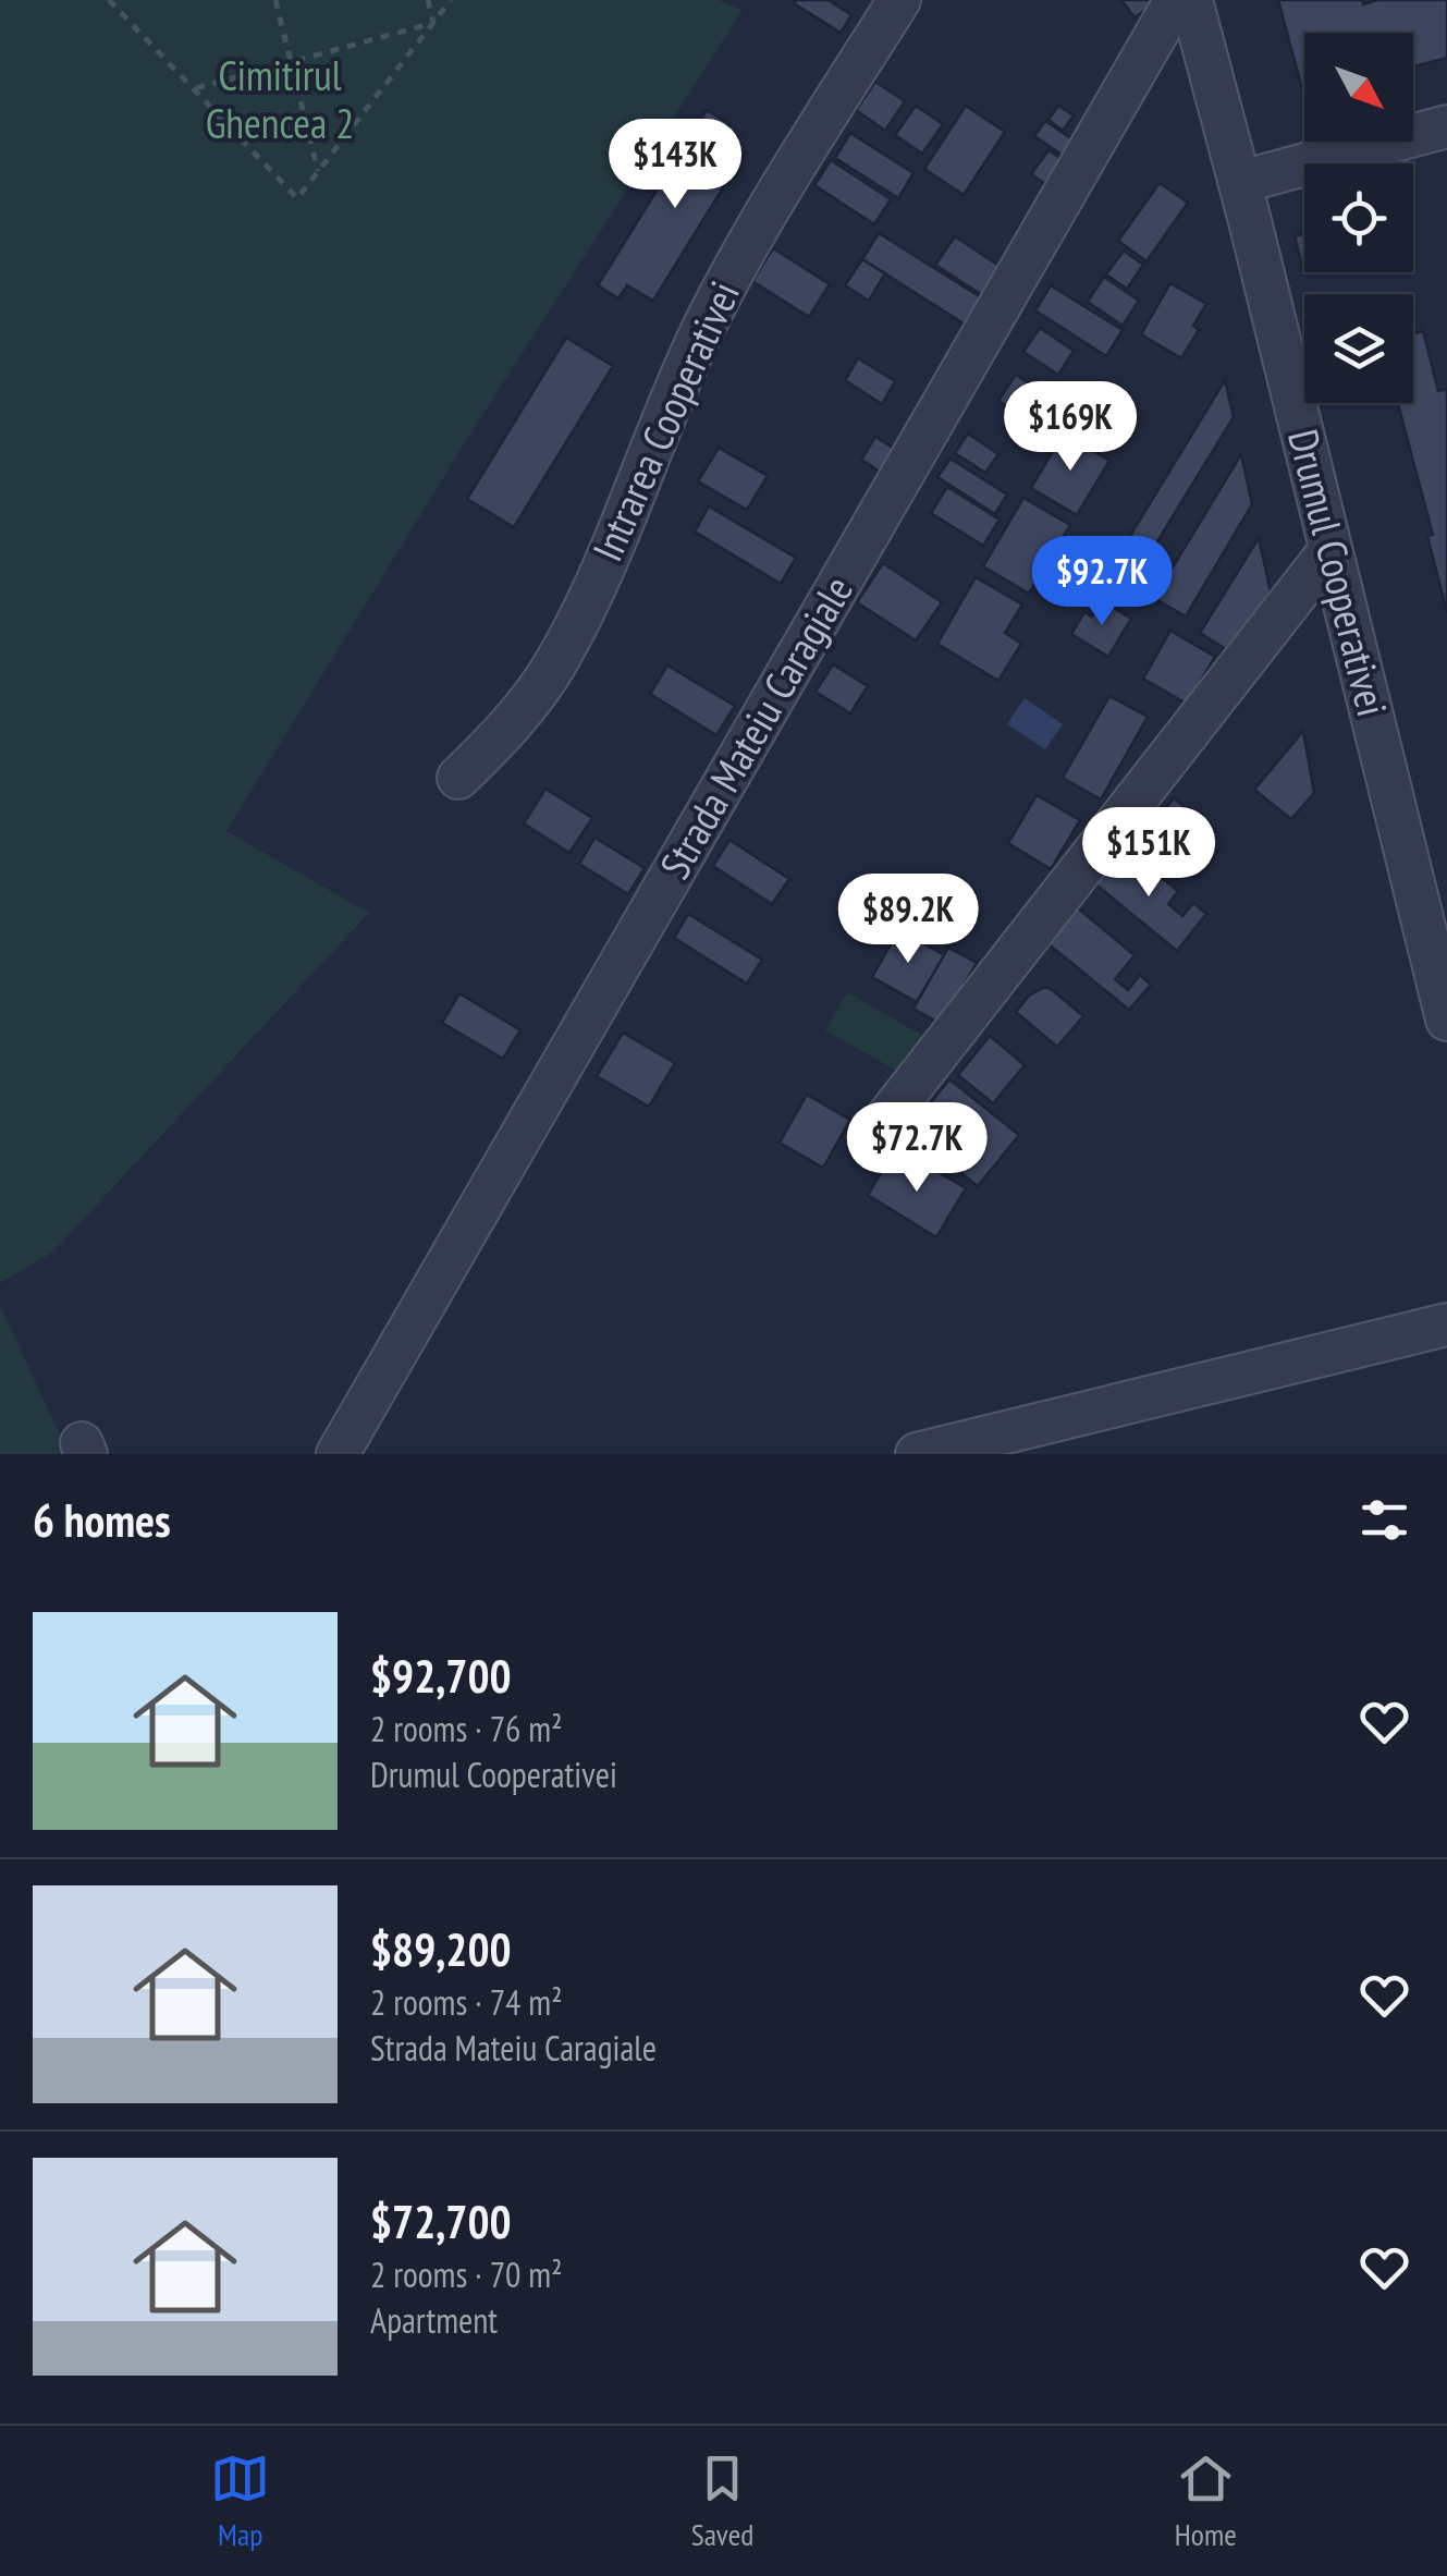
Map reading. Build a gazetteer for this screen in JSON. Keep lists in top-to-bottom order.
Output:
{
  "streets": {
    "street": ["Intrarea Cooperativei", "Drumul Cooperativei", "Strada Mateiu Caragiale"]
  },
  "parks": ["Cimitirul Ghencea 2"],
  "north": "bottom right",
  "page": {
    "price": [
      "$143K",
      "$169K",
      "$92.7K",
      "$151K",
      "$89.2K",
      "$72.7K"
    ],
    "heading": "6 homes",
    "list": [
      {
        "name": "$92,700",
        "note": "2 rooms · 76 m² · Drumul Cooperativei"
      },
      {
        "name": "$89,200",
        "note": "2 rooms · 74 m² · Strada Mateiu Caragiale"
      },
      {
        "name": "$72,700",
        "note": "2 rooms · 70 m² · Apartment"
      }
    ],
    "tabs": ["Map", "Saved", "Home"]
  }
}
